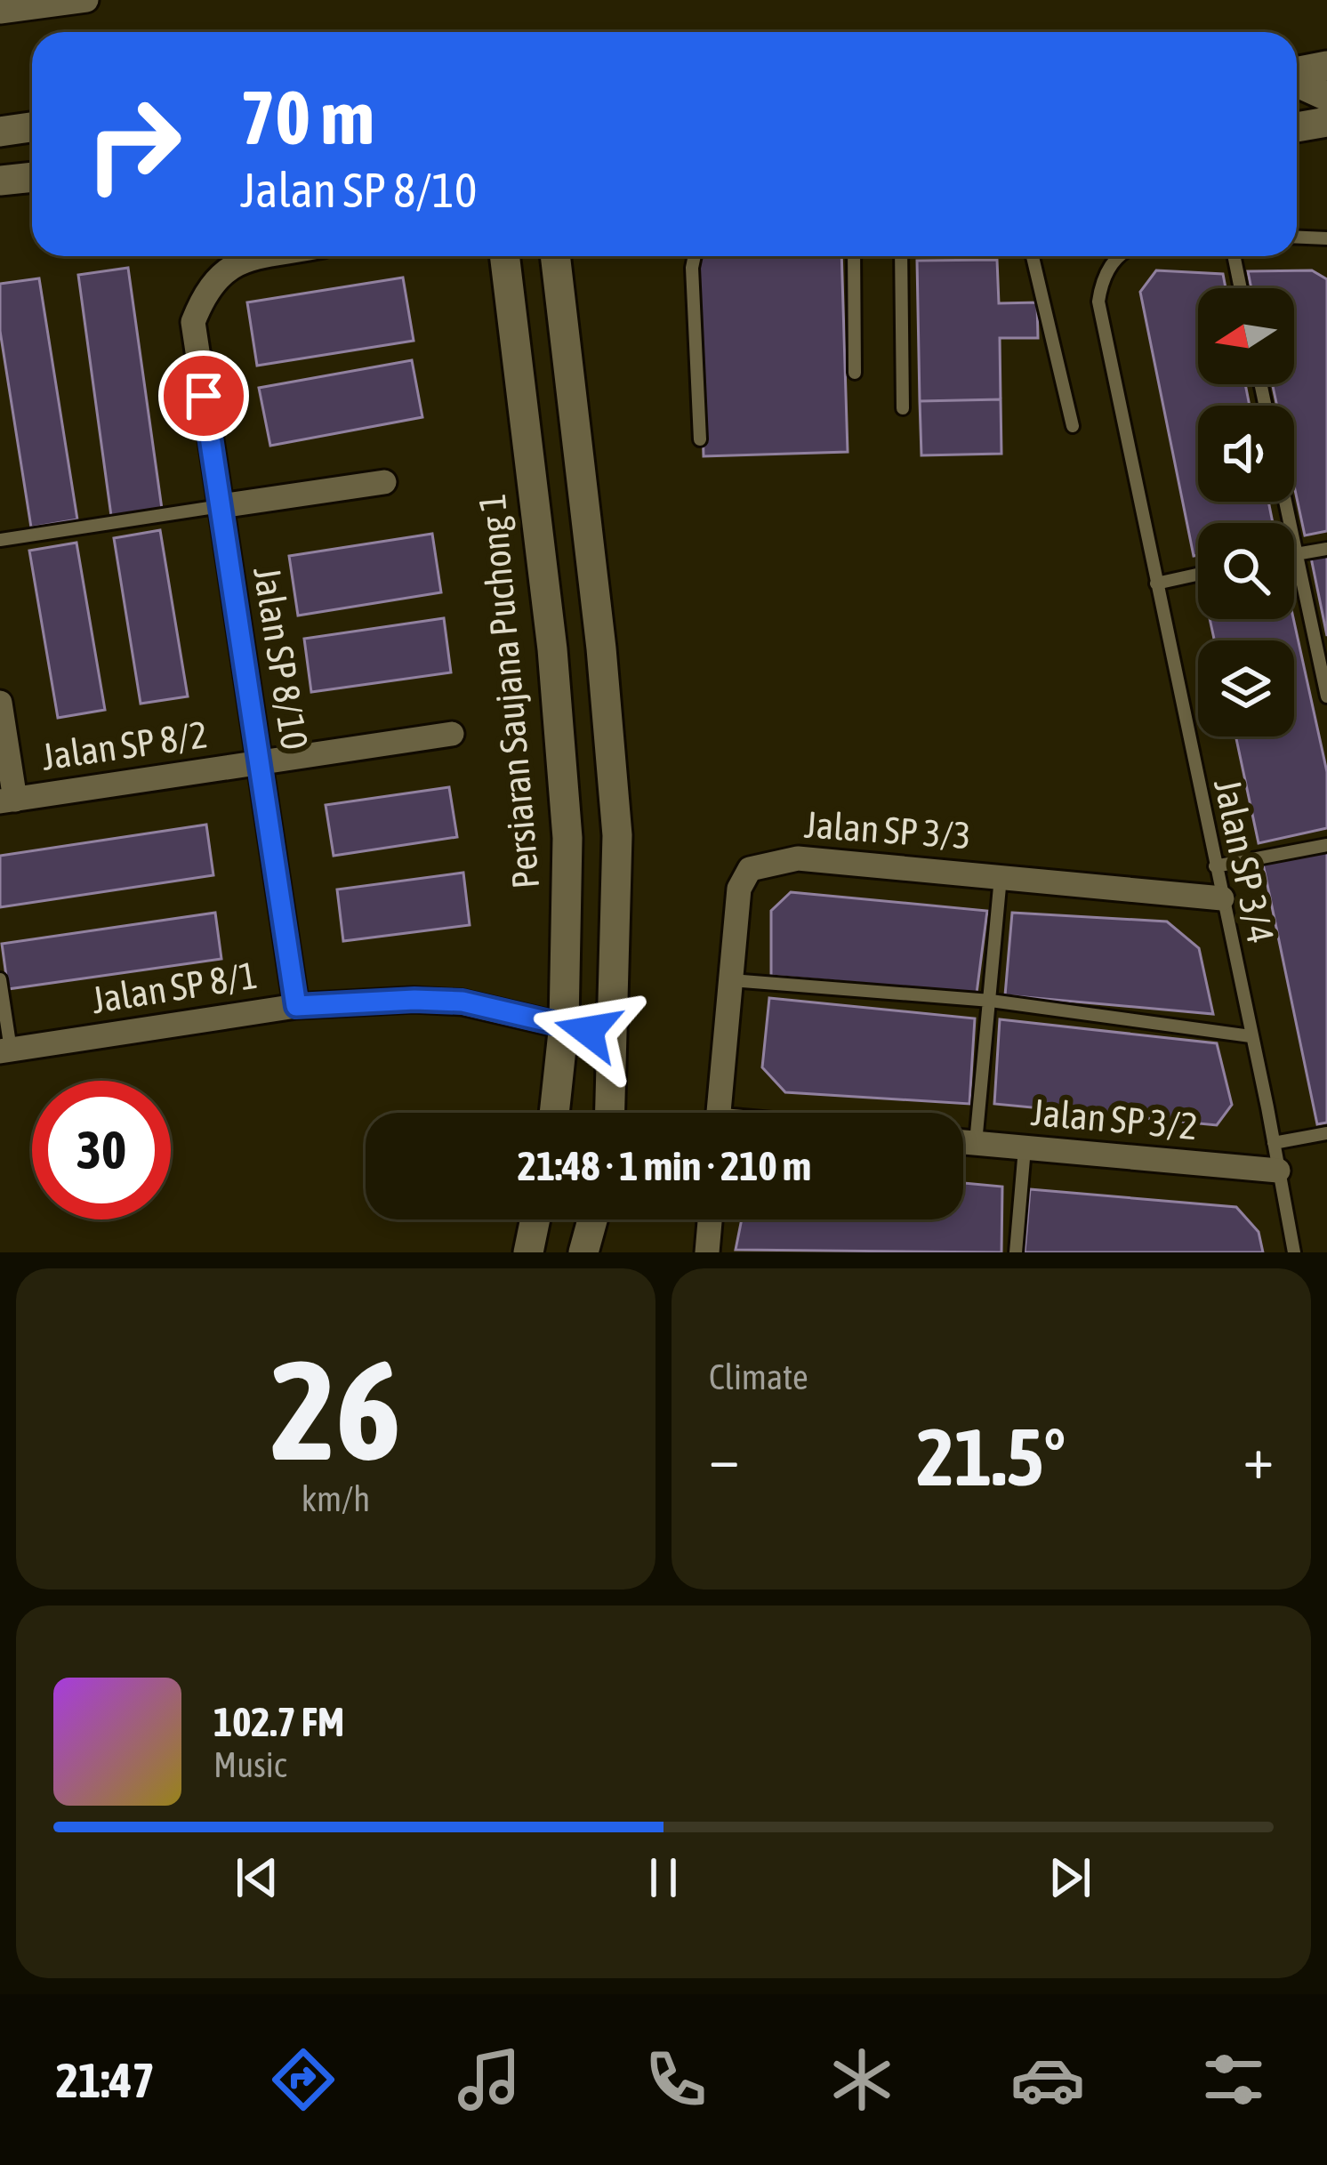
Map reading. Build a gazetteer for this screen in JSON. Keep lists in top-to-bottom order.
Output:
{
  "streets": {
    "street": [
      "Jalan SP 8/10",
      "Persiaran Saujana Puchong 1",
      "Jalan SP 8/2",
      "Jalan SP 3/3",
      "Jalan SP 8/1",
      "Jalan SP 3/2"
    ],
    "lane": ["Jalan SP 3/4"]
  },
  "crossings": [
    ["Jalan SP 8/10", "Jalan SP 8/2"],
    ["Jalan SP 8/10", "Jalan SP 8/1"],
    ["Persiaran Saujana Puchong 1", "Jalan SP 8/1"],
    ["Jalan SP 3/3", "Jalan SP 3/4"],
    ["Jalan SP 3/4", "Jalan SP 3/2"]
  ],
  "north": "left",
  "page": {
    "turn": ["70 m", "Jalan SP 8/10"],
    "limit": "30",
    "trip": "21:48 · 1 min · 210 m",
    "tile": [
      ["26", "km/h"],
      "Climate"
    ],
    "heat": ["−", "21.5°", "+"],
    "song": ["102.7 FM", "Music"],
    "tabs": "21:47"
  }
}
